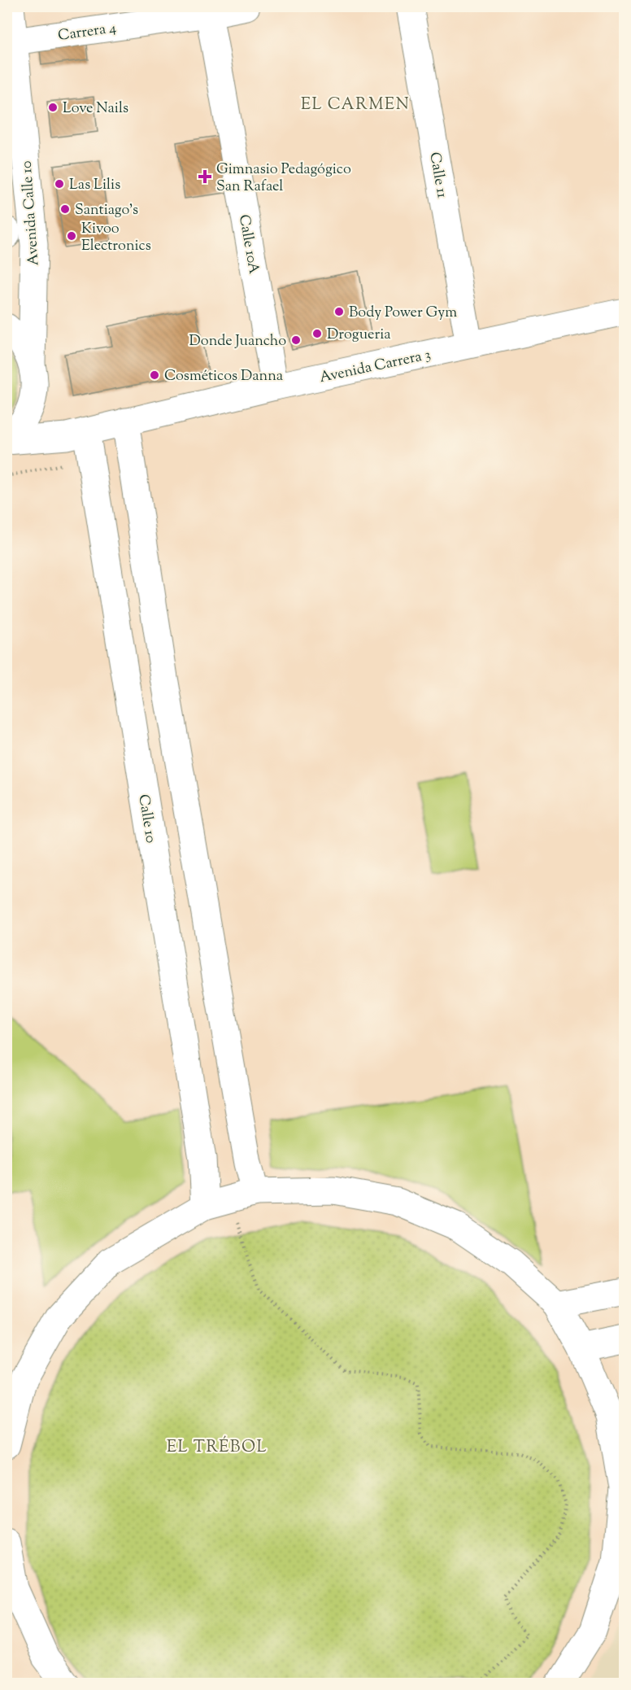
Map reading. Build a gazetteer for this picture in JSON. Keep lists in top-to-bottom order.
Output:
{
  "streets": {
    "street": [
      "Carrera 4",
      "Calle 11",
      "Avenida Calle 10",
      "Calle 10A",
      "Avenida Carrera 3",
      "Calle 10"
    ]
  },
  "crossings": [
    ["Carrera 4", "Avenida Calle 10"],
    ["Carrera 4", "Calle 10A"],
    ["Calle 11", "Avenida Carrera 3"],
    ["Calle 10A", "Avenida Carrera 3"],
    ["Avenida Carrera 3", "Calle 10"]
  ],
  "districts": ["EL CARMEN", "EL TRÉBOL"],
  "places": {
    "other": [
      "Love Nails",
      "Las Lilis",
      "Santiago's",
      "Kivoo Electronics",
      "Body Power Gym",
      "Drogueria",
      "Donde Juancho",
      "Cosméticos Danna"
    ],
    "health": ["Gimnasio Pedagógico San Rafael"]
  }
}
